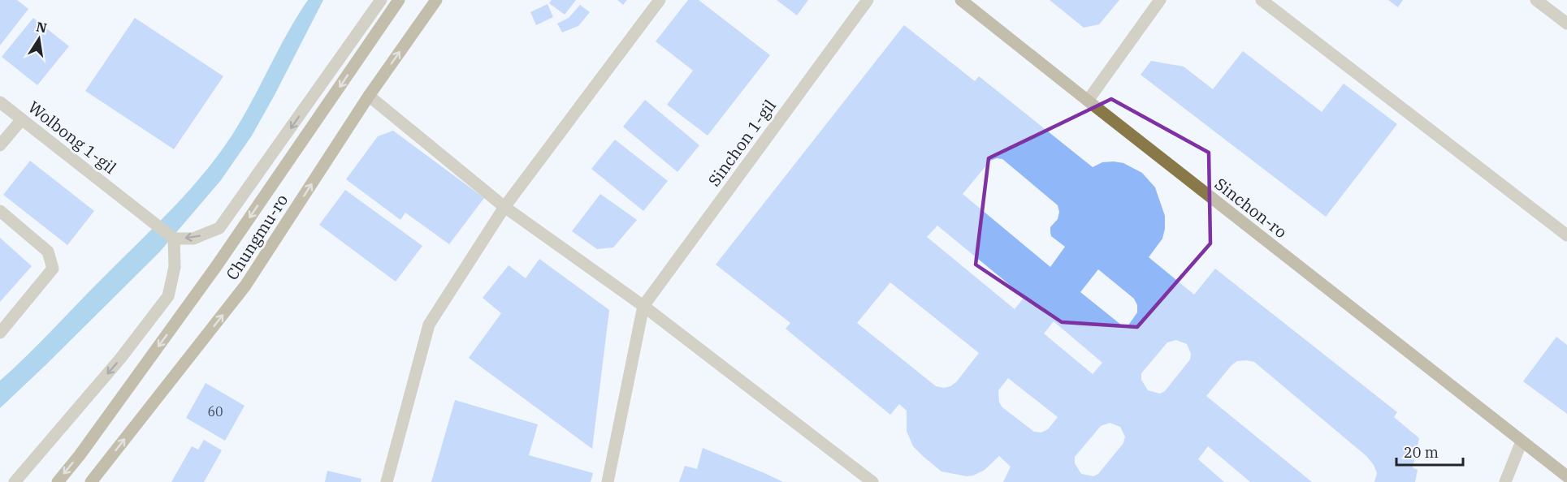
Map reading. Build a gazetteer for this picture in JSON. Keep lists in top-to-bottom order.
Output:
{
  "streets": {
    "main road": ["Sinchon-ro", "Chungmu-ro"],
    "street": ["Wolbong 1-gil", "Sinchon 1-gil"]
  },
  "house_numbers": ["60"],
  "scale_bar": "20 m",
  "north": "top"
}
